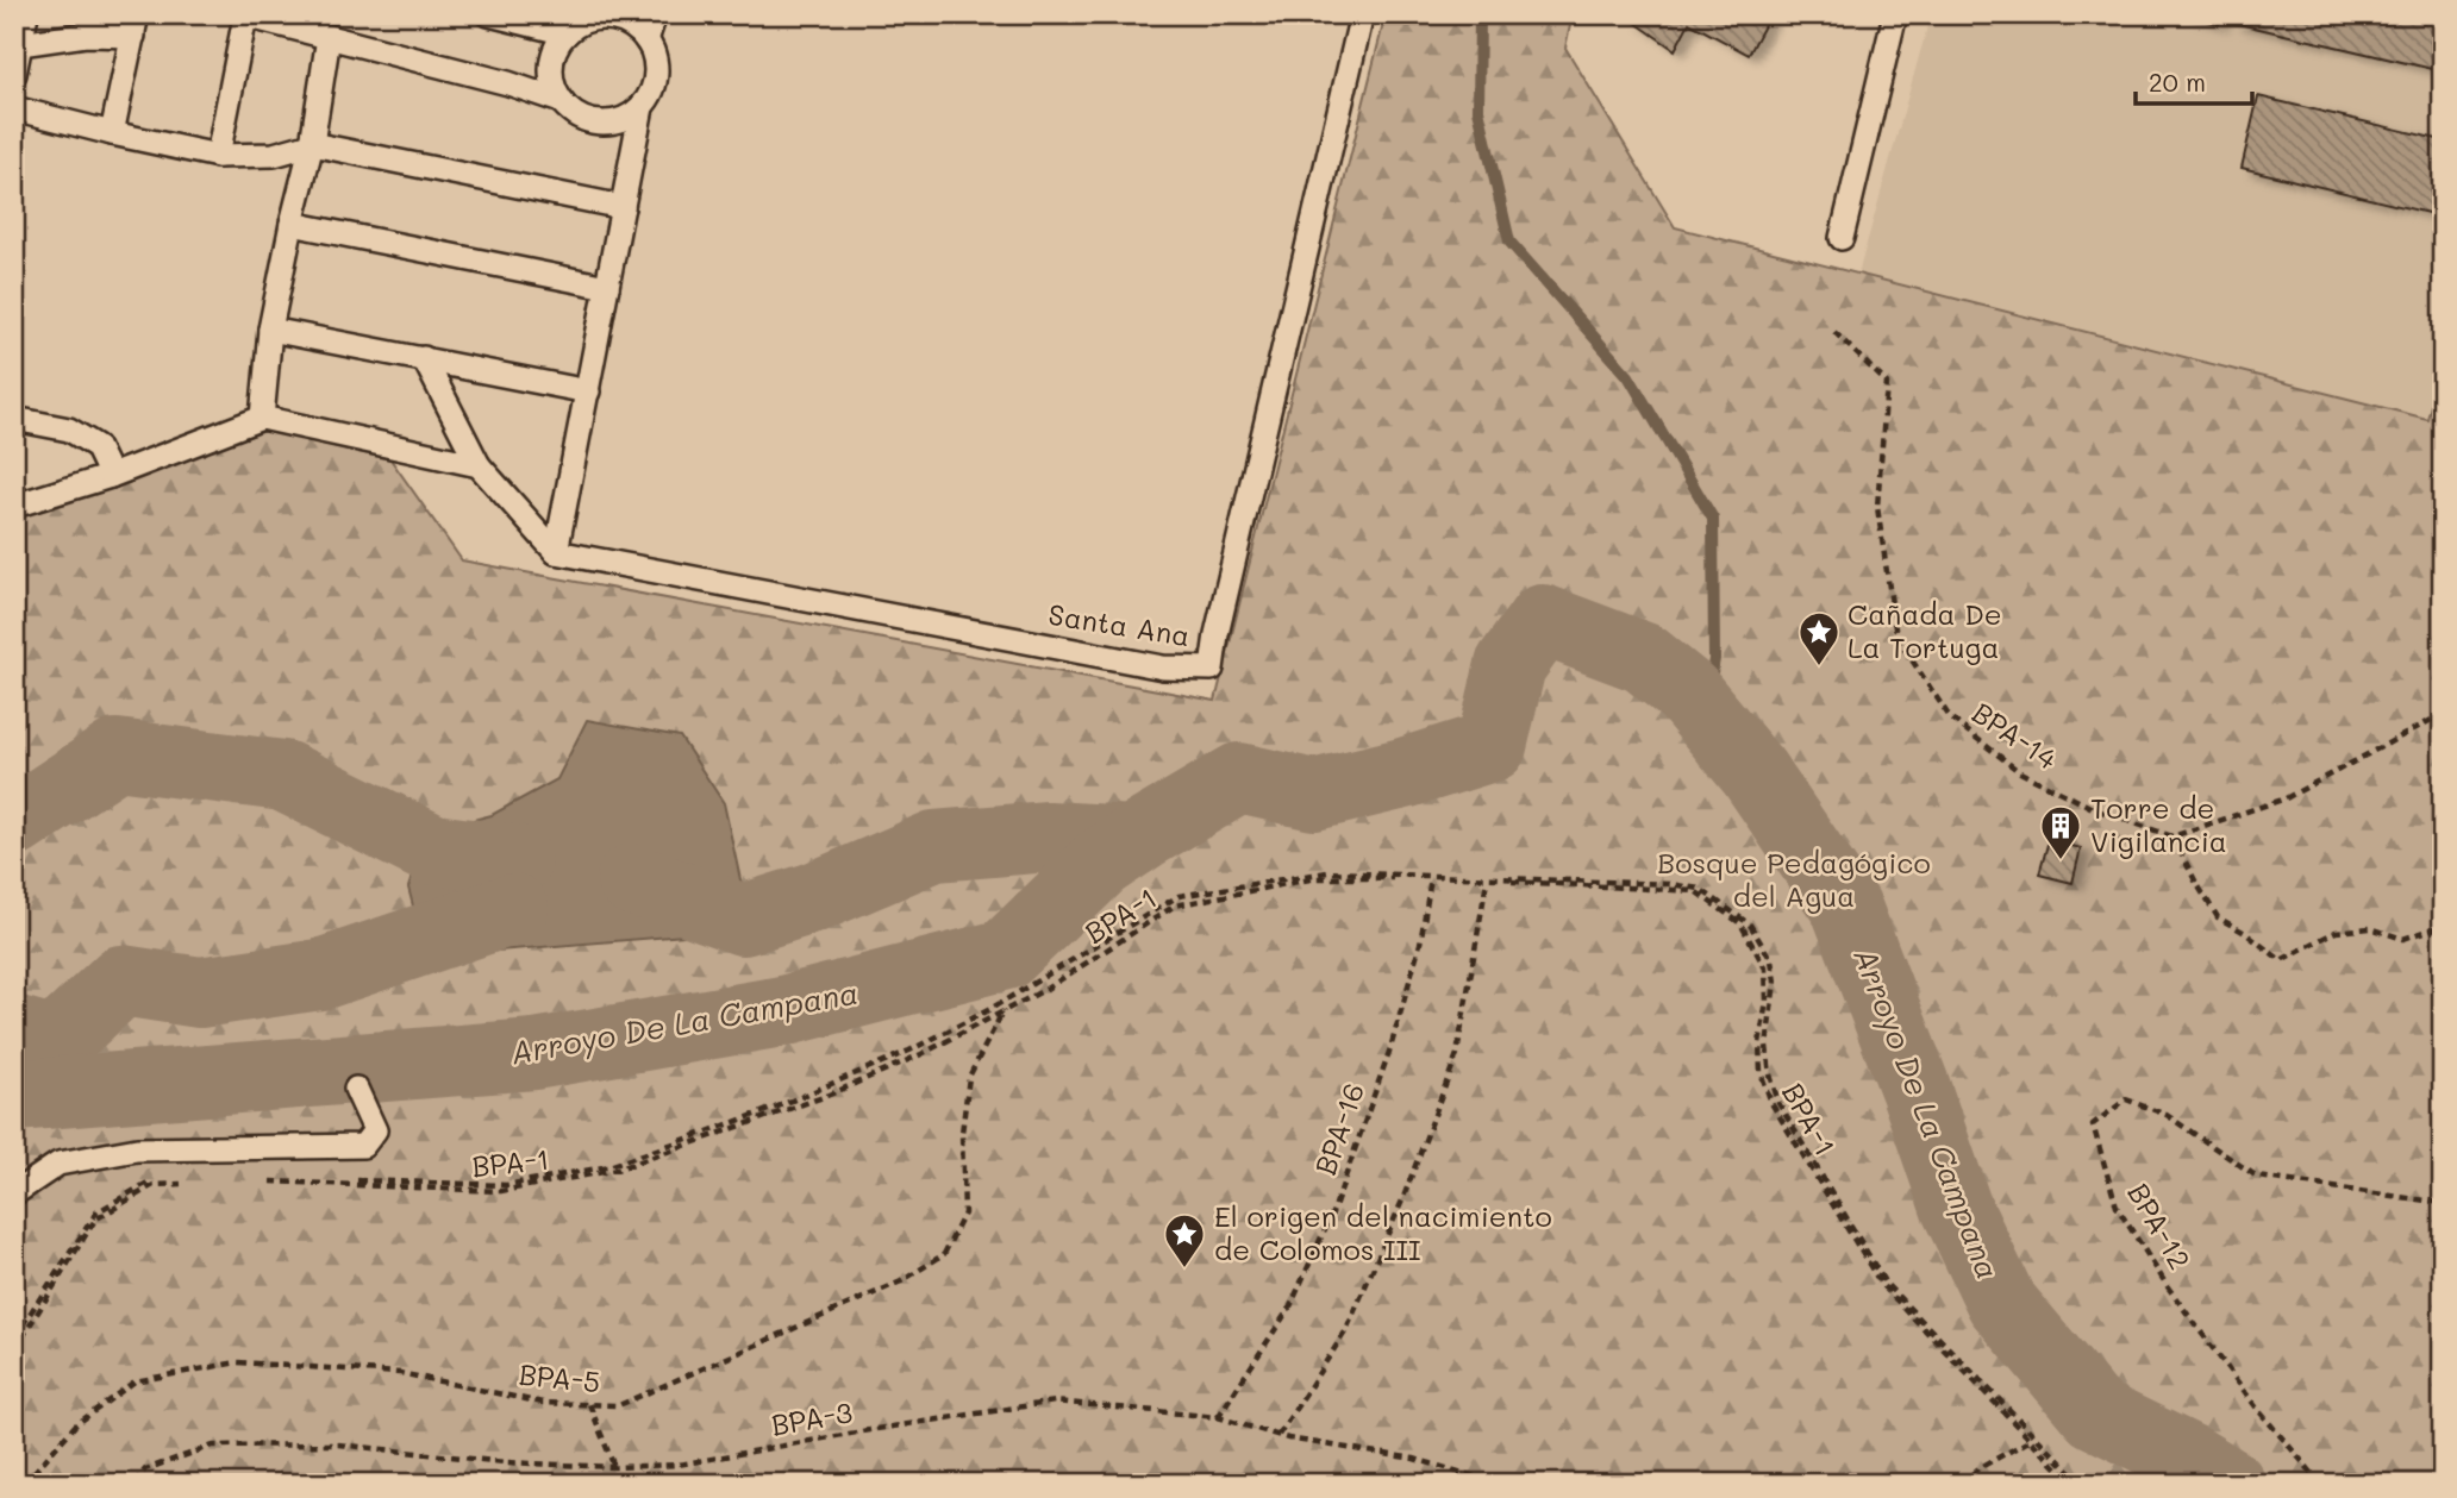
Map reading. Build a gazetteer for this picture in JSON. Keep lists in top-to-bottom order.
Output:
{
  "streets": {
    "lane": ["Santa Ana"],
    "path": [
      "BPA-14",
      "BPA-1",
      "BPA-16",
      "BPA-12",
      "BPA-5",
      "BPA-3"
    ]
  },
  "crossings": [
    ["BPA-1", "BPA-16"],
    ["BPA-1", "BPA-5"],
    ["BPA-16", "BPA-3"]
  ],
  "water": ["Arroyo De La Campana"],
  "parks": ["Bosque Pedagógico del Agua"],
  "places": {
    "place": ["Cañada De La Tortuga", "El origen del nacimiento de Colomos III"],
    "building": ["Torre de Vigilancia"]
  },
  "scale_bar": "20 m"
}
